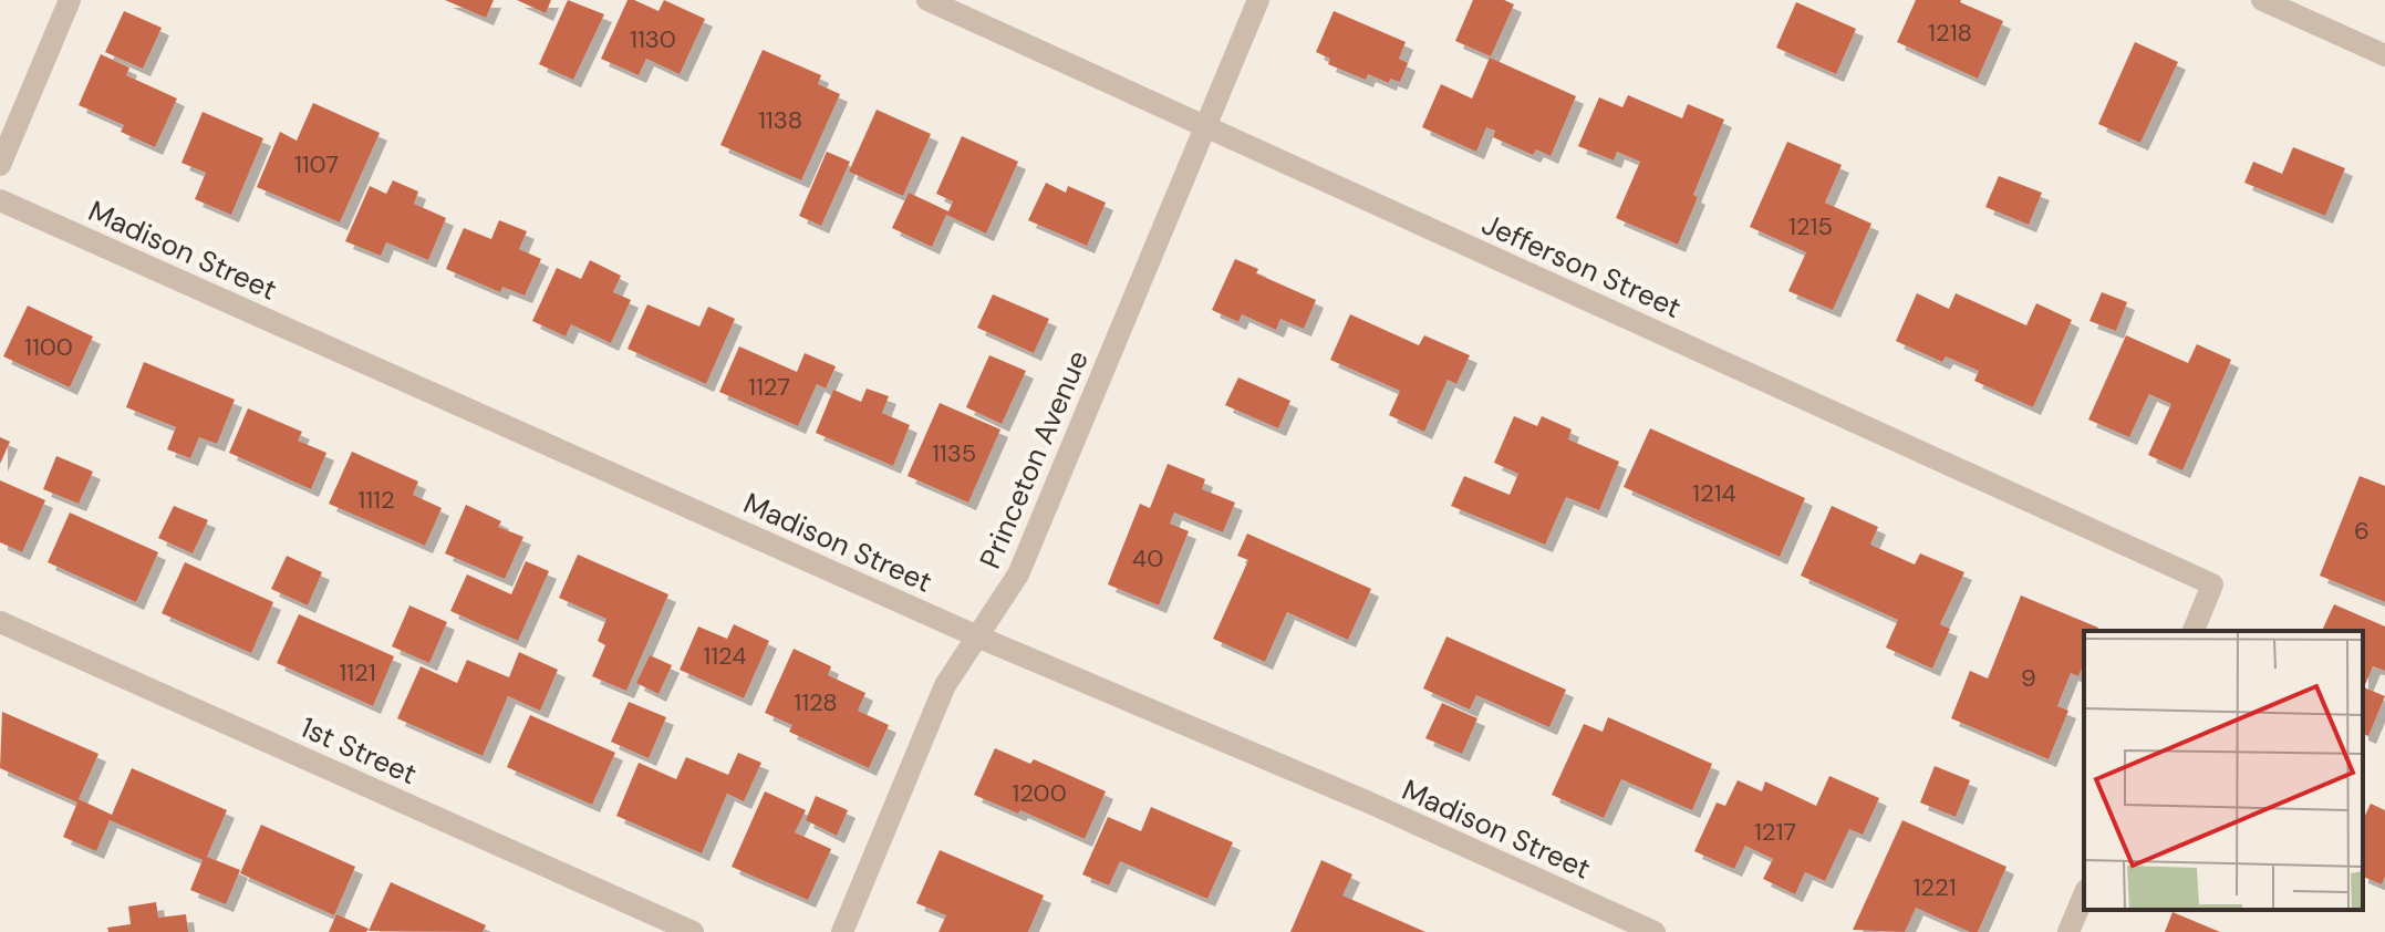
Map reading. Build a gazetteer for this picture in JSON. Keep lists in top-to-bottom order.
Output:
{
  "streets": {
    "street": [
      "Madison Street",
      "Jefferson Street",
      "Princeton Avenue",
      "1st Street"
    ]
  },
  "crossings": [
    ["Madison Street", "Princeton Avenue"],
    ["Jefferson Street", "Princeton Avenue"]
  ],
  "house_numbers": [
    "1218",
    "1130",
    "1138",
    "1107",
    "1215",
    "1100",
    "1127",
    "1135",
    "1214",
    "1112",
    "6",
    "40",
    "1124",
    "1121",
    "9",
    "1128",
    "1200",
    "1217",
    "1221"
  ]
}
